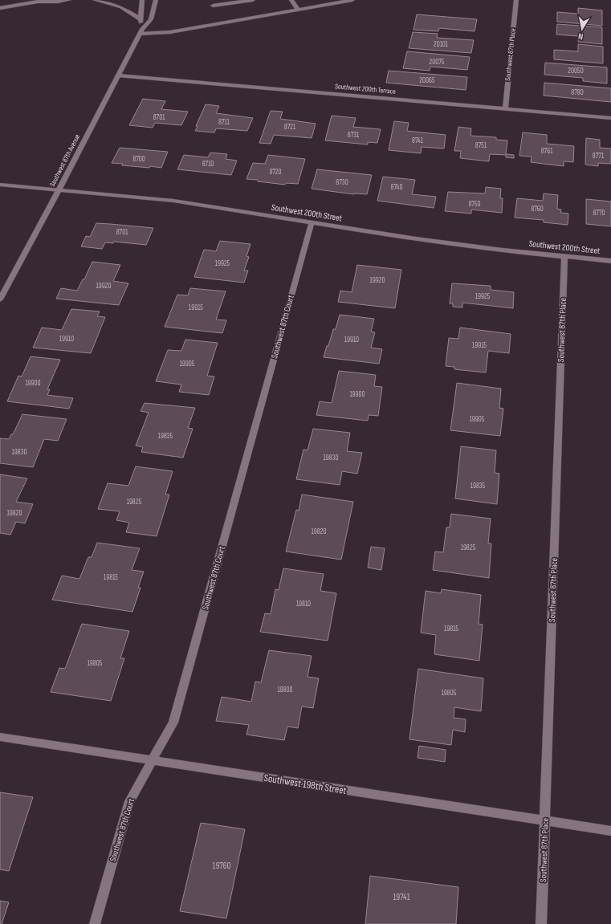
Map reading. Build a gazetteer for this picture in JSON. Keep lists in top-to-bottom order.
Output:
{
  "streets": {
    "street": [
      "Southwest 87th Place",
      "Southwest 200th Terrace",
      "Southwest 87th Avenue",
      "Southwest 200th Street",
      "Southwest 87th Court",
      "Southwest 198th Street"
    ]
  },
  "crossings": [
    ["Southwest 87th Place", "Southwest 200th Terrace"],
    ["Southwest 87th Place", "Southwest 200th Street"],
    ["Southwest 87th Place", "Southwest 198th Street"],
    ["Southwest 200th Terrace", "Southwest 87th Avenue"],
    ["Southwest 87th Avenue", "Southwest 200th Street"],
    ["Southwest 200th Street", "Southwest 87th Court"],
    ["Southwest 87th Court", "Southwest 198th Street"]
  ],
  "house_numbers": [
    "20101",
    "20075",
    "20050",
    "20065",
    "8780",
    "8701",
    "8711",
    "8721",
    "8731",
    "8741",
    "8751",
    "8761",
    "8771",
    "8700",
    "8710",
    "8720",
    "8730",
    "8740",
    "8750",
    "8760",
    "8770",
    "8701",
    "19925",
    "19920",
    "19920",
    "19925",
    "19915",
    "19910",
    "19910",
    "19915",
    "19905",
    "19900",
    "19900",
    "19905",
    "19835",
    "19830",
    "19830",
    "19835",
    "19825",
    "19820",
    "19820",
    "19825",
    "19815",
    "19810",
    "19815",
    "19805",
    "19800",
    "19805",
    "19760",
    "19741"
  ],
  "north": "bottom"
}
